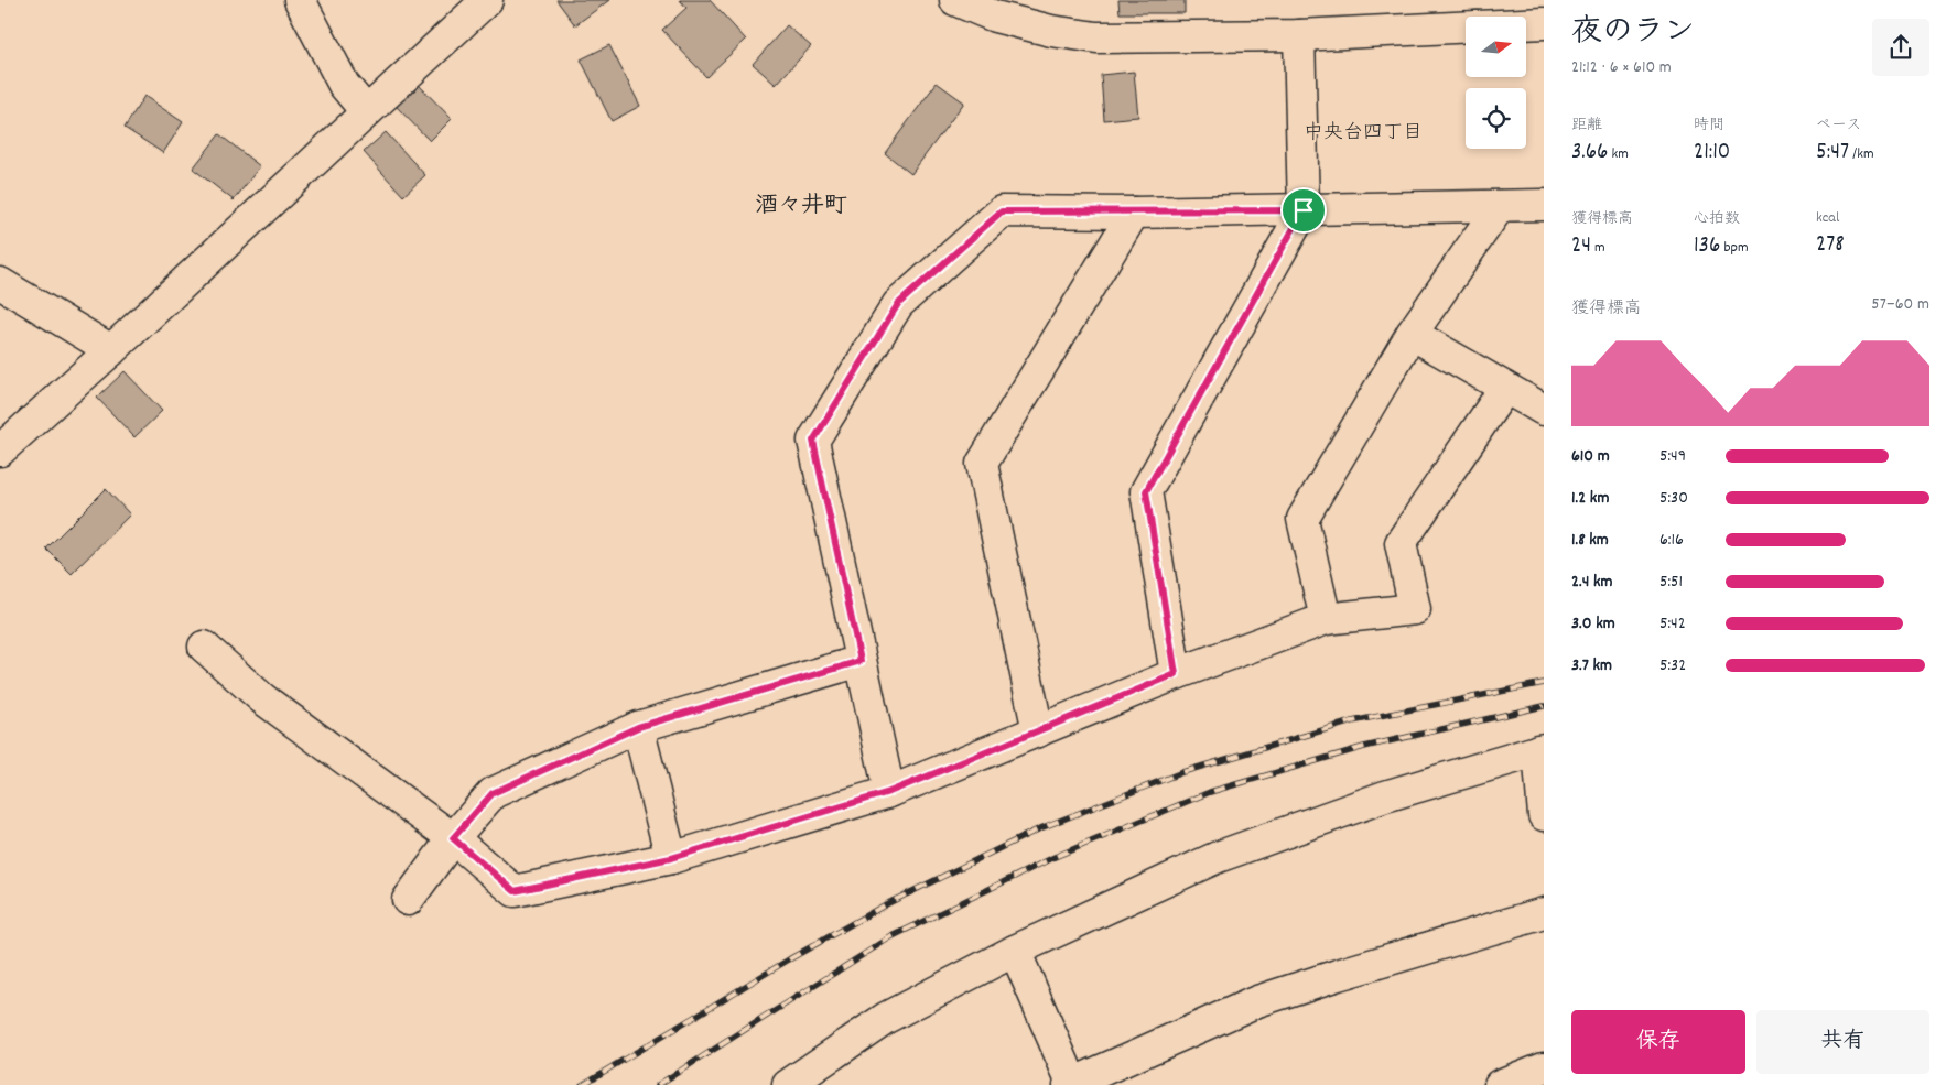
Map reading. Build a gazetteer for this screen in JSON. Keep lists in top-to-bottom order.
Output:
{
  "districts": ["中央台四丁目", "酒々井町"],
  "north": "right",
  "page": {
    "heading": ["夜のラン", "21:12 · 6 × 610 m"],
    "stats": [
      ["距離", "3.66 km"],
      ["時間", "21:10"],
      ["ペース", "5:47 /km"],
      ["獲得標高", "24 m"],
      ["心拍数", "136 bpm"],
      ["kcal", "278"]
    ],
    "chart": ["獲得標高", "57–60 m"],
    "list": [
      {
        "name": "610 m",
        "note": "5:49"
      },
      {
        "name": "1.2 km",
        "note": "5:30"
      },
      {
        "name": "1.8 km",
        "note": "6:16"
      },
      {
        "name": "2.4 km",
        "note": "5:51"
      },
      {
        "name": "3.0 km",
        "note": "5:42"
      },
      {
        "name": "3.7 km",
        "note": "5:32"
      }
    ],
    "buttons": ["保存", "共有"]
  }
}
